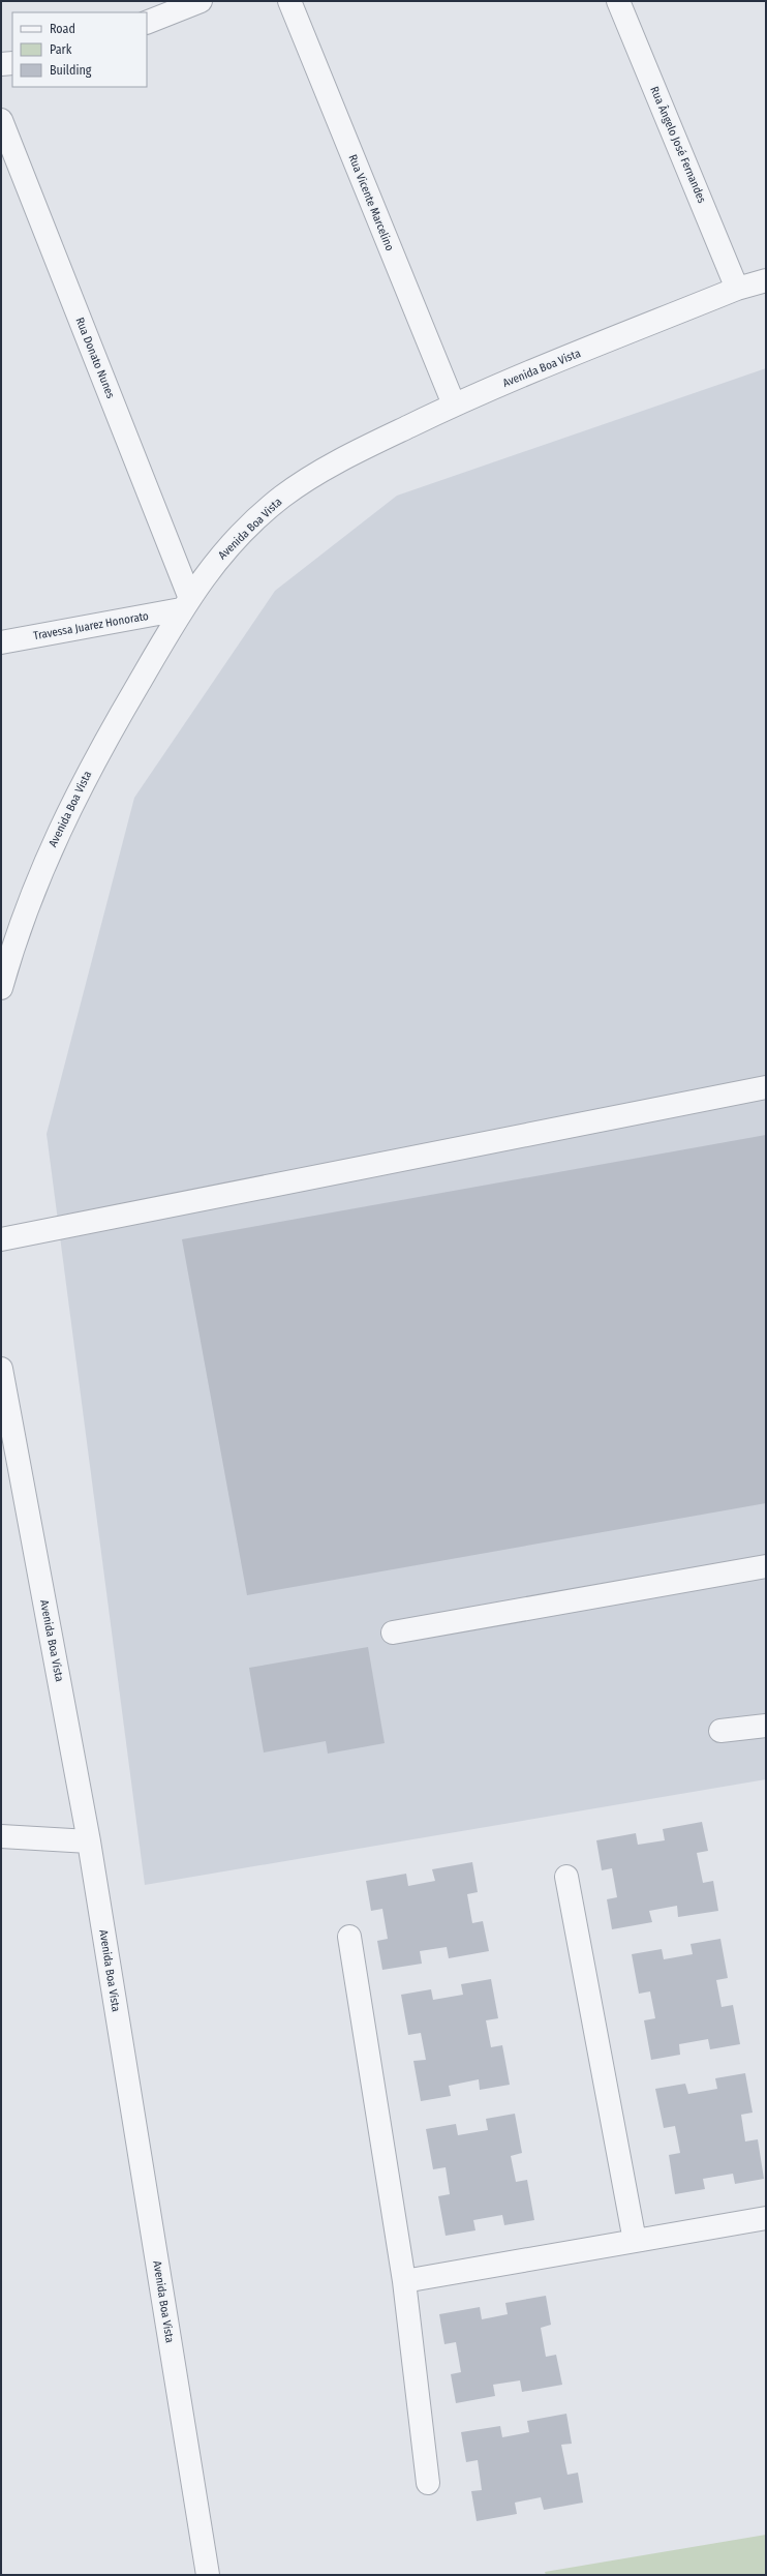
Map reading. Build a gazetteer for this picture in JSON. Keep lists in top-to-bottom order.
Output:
{
  "streets": {
    "street": [
      "Rua Ângelo José Fernandes",
      "Rua Vicente Marcelino",
      "Rua Donato Nunes",
      "Avenida Boa Vista",
      "Travessa Juarez Honorato"
    ]
  },
  "crossings": [
    ["Rua Ângelo José Fernandes", "Avenida Boa Vista"],
    ["Rua Vicente Marcelino", "Avenida Boa Vista"],
    ["Rua Donato Nunes", "Avenida Boa Vista"],
    ["Rua Donato Nunes", "Travessa Juarez Honorato"],
    ["Avenida Boa Vista", "Travessa Juarez Honorato"]
  ],
  "legend": ["Road", "Park", "Building"]
}
